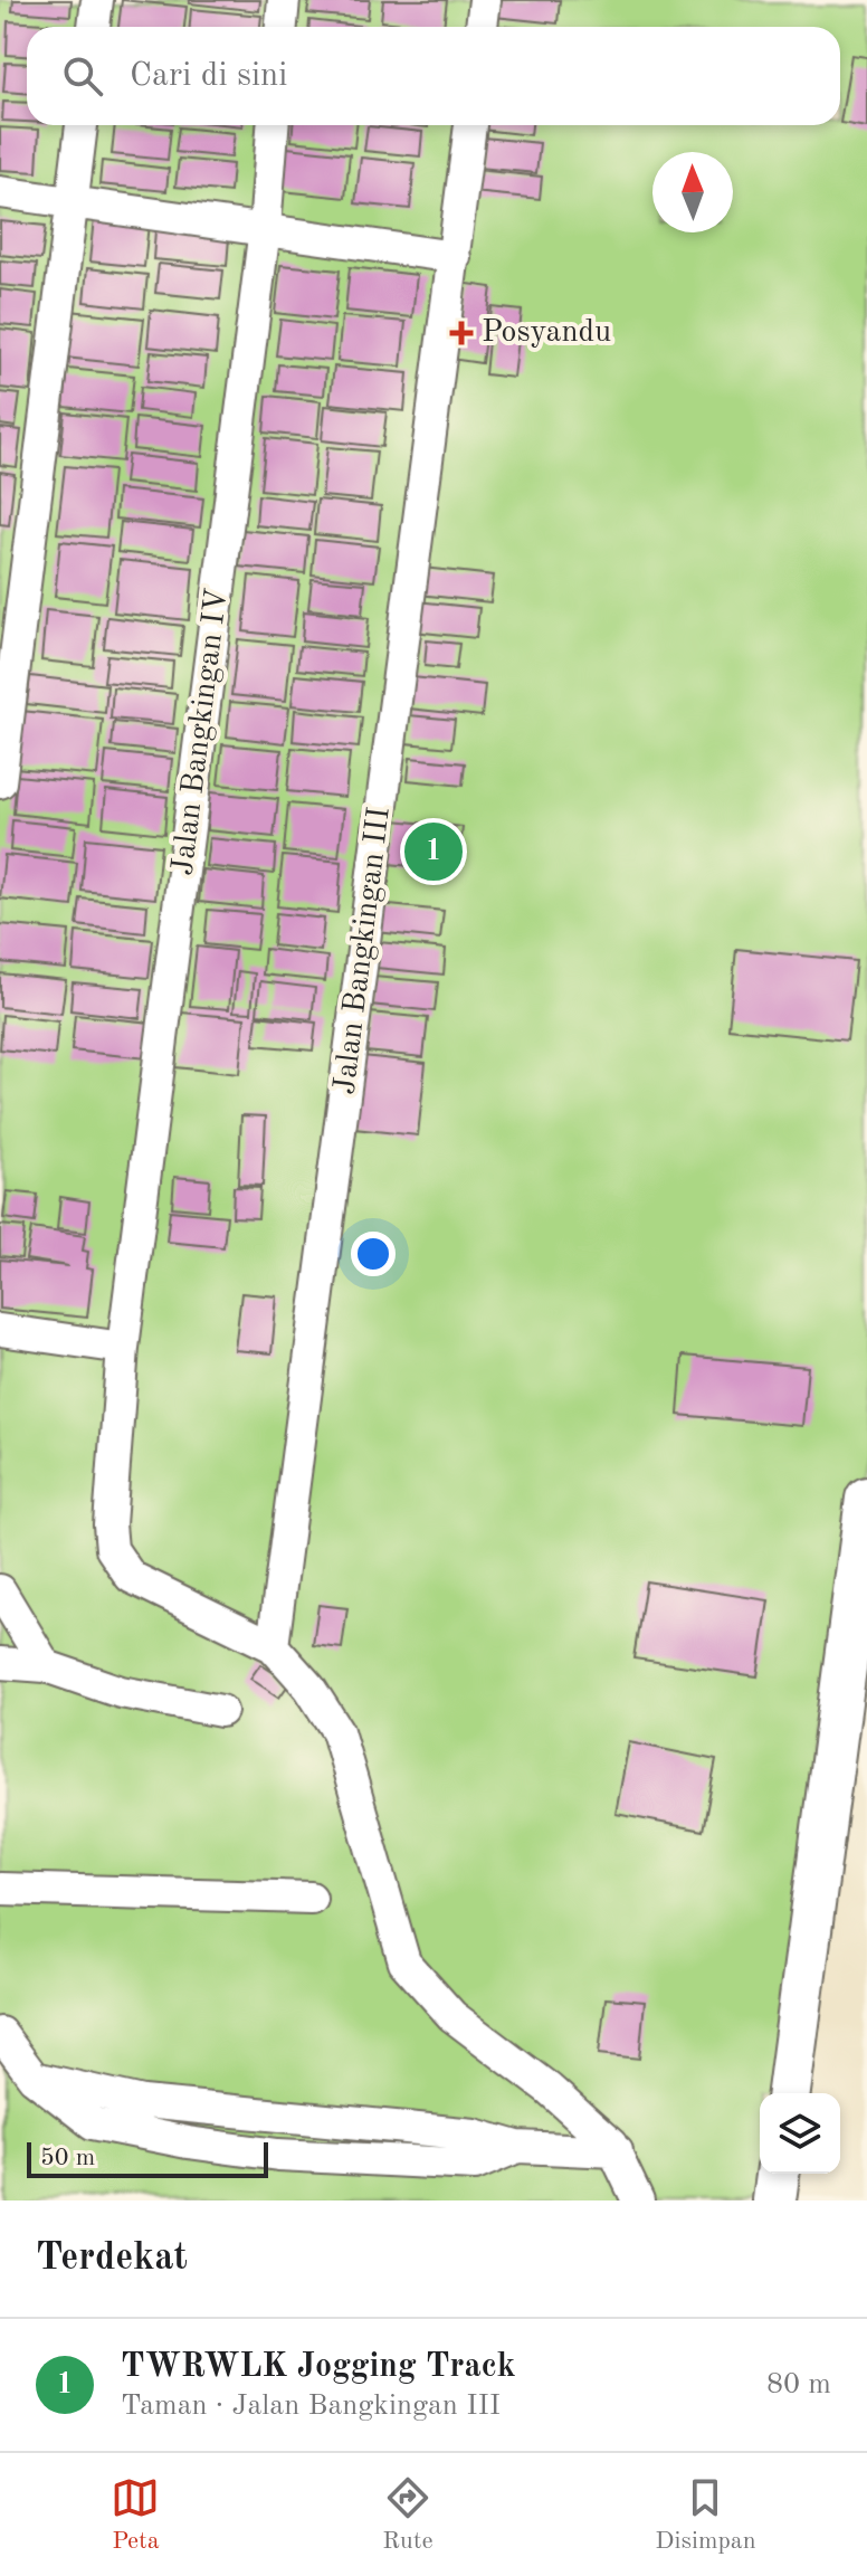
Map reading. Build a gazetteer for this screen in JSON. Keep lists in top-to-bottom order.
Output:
{
  "streets": {
    "street": ["Jalan Bangkingan IV", "Jalan Bangkingan III"]
  },
  "crossings": [
    ["Jalan Bangkingan IV", "Jalan Bangkingan III"]
  ],
  "places": {
    "health": ["Posyandu"]
  },
  "scale_bar": "50 m",
  "north": "top",
  "page": {
    "search": "Cari di sini",
    "pins": "1",
    "scale": "50 m",
    "heading": "Terdekat",
    "list": [
      {
        "mark": "1",
        "name": "TWRWLK Jogging Track",
        "note": "Taman · Jalan Bangkingan III",
        "value": "80 m"
      }
    ],
    "nav": ["Peta", "Rute", "Disimpan"]
  }
}
